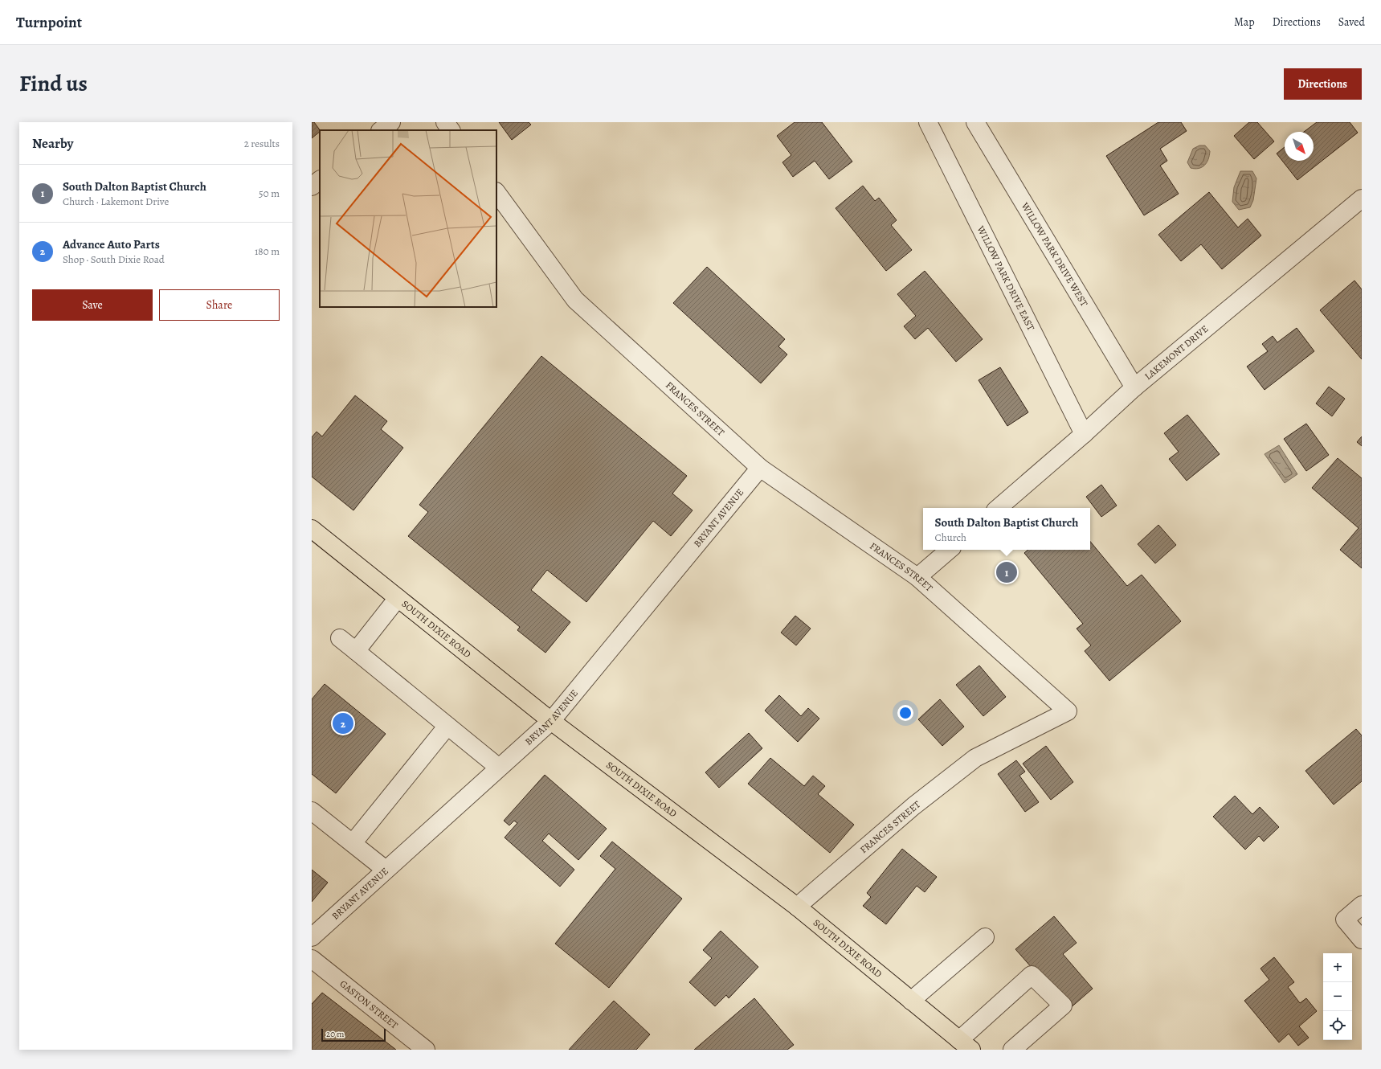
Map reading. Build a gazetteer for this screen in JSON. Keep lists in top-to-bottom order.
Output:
{
  "streets": {
    "main road": ["SOUTH DIXIE ROAD"],
    "street": [
      "WILLOW PARK DRIVE WEST",
      "WILLOW PARK DRIVE EAST",
      "LAKEMONT DRIVE",
      "FRANCES STREET",
      "BRYANT AVENUE",
      "GASTON STREET"
    ]
  },
  "crossings": [
    ["WILLOW PARK DRIVE WEST", "LAKEMONT DRIVE"],
    ["WILLOW PARK DRIVE EAST", "LAKEMONT DRIVE"],
    ["FRANCES STREET", "BRYANT AVENUE"],
    ["FRANCES STREET", "SOUTH DIXIE ROAD"],
    ["BRYANT AVENUE", "SOUTH DIXIE ROAD"]
  ],
  "scale_bar": "20 m",
  "north": "bottom right",
  "page": {
    "header": "Turnpoint",
    "nav": ["Map", "Directions", "Saved"],
    "title": "Find us",
    "buttons": [
      "Directions",
      ["Save", "Share"]
    ],
    "heading": ["Nearby", "2 results"],
    "list": [
      {
        "mark": "1",
        "name": "South Dalton Baptist Church",
        "note": "Church · Lakemont Drive",
        "value": "50 m"
      },
      {
        "mark": "2",
        "name": "Advance Auto Parts",
        "note": "Shop · South Dixie Road",
        "value": "180 m"
      }
    ],
    "popup": ["South Dalton Baptist Church", "Church"],
    "pins": ["1", "2"],
    "map_buttons": ["+", "−"],
    "scale": "20 m"
  }
}
